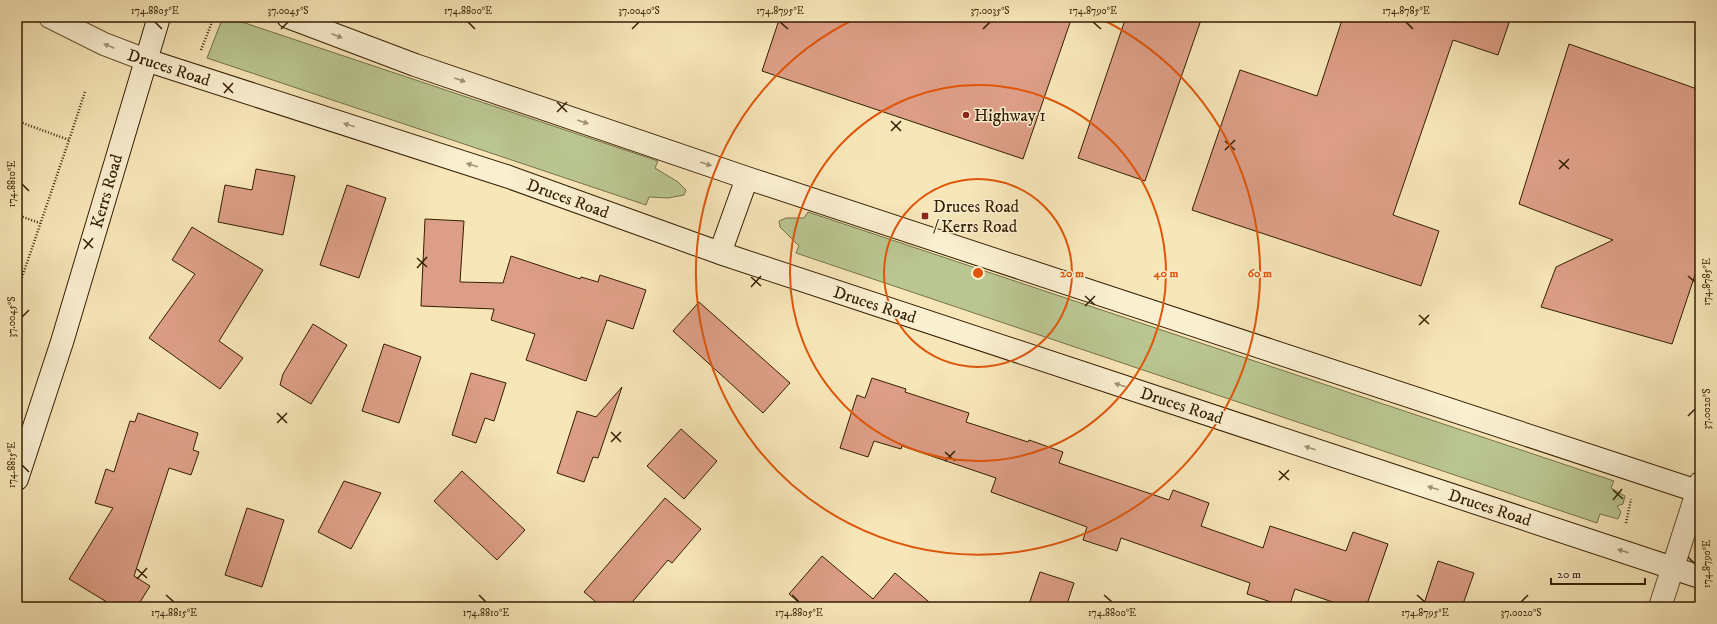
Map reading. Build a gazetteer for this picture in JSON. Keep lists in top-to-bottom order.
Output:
{
  "streets": {
    "main road": ["Druces Road", "Kerrs Road"]
  },
  "crossings": [
    ["Druces Road", "Kerrs Road"]
  ],
  "places": {
    "other": ["Highway 1"],
    "transit": ["Druces Road / Kerrs Road"]
  },
  "scale_bar": "20 m",
  "coordinates": [
    "174.8805°E",
    "37.0045°S",
    "174.8800°E",
    "37.0040°S",
    "174.8795°E",
    "37.0035°S",
    "174.8790°E",
    "174.8785°E",
    "174.8810°E",
    "37.0020°S",
    "174.8815°E"
  ],
  "rings": ["20 m", "40 m", "60 m"]
}
